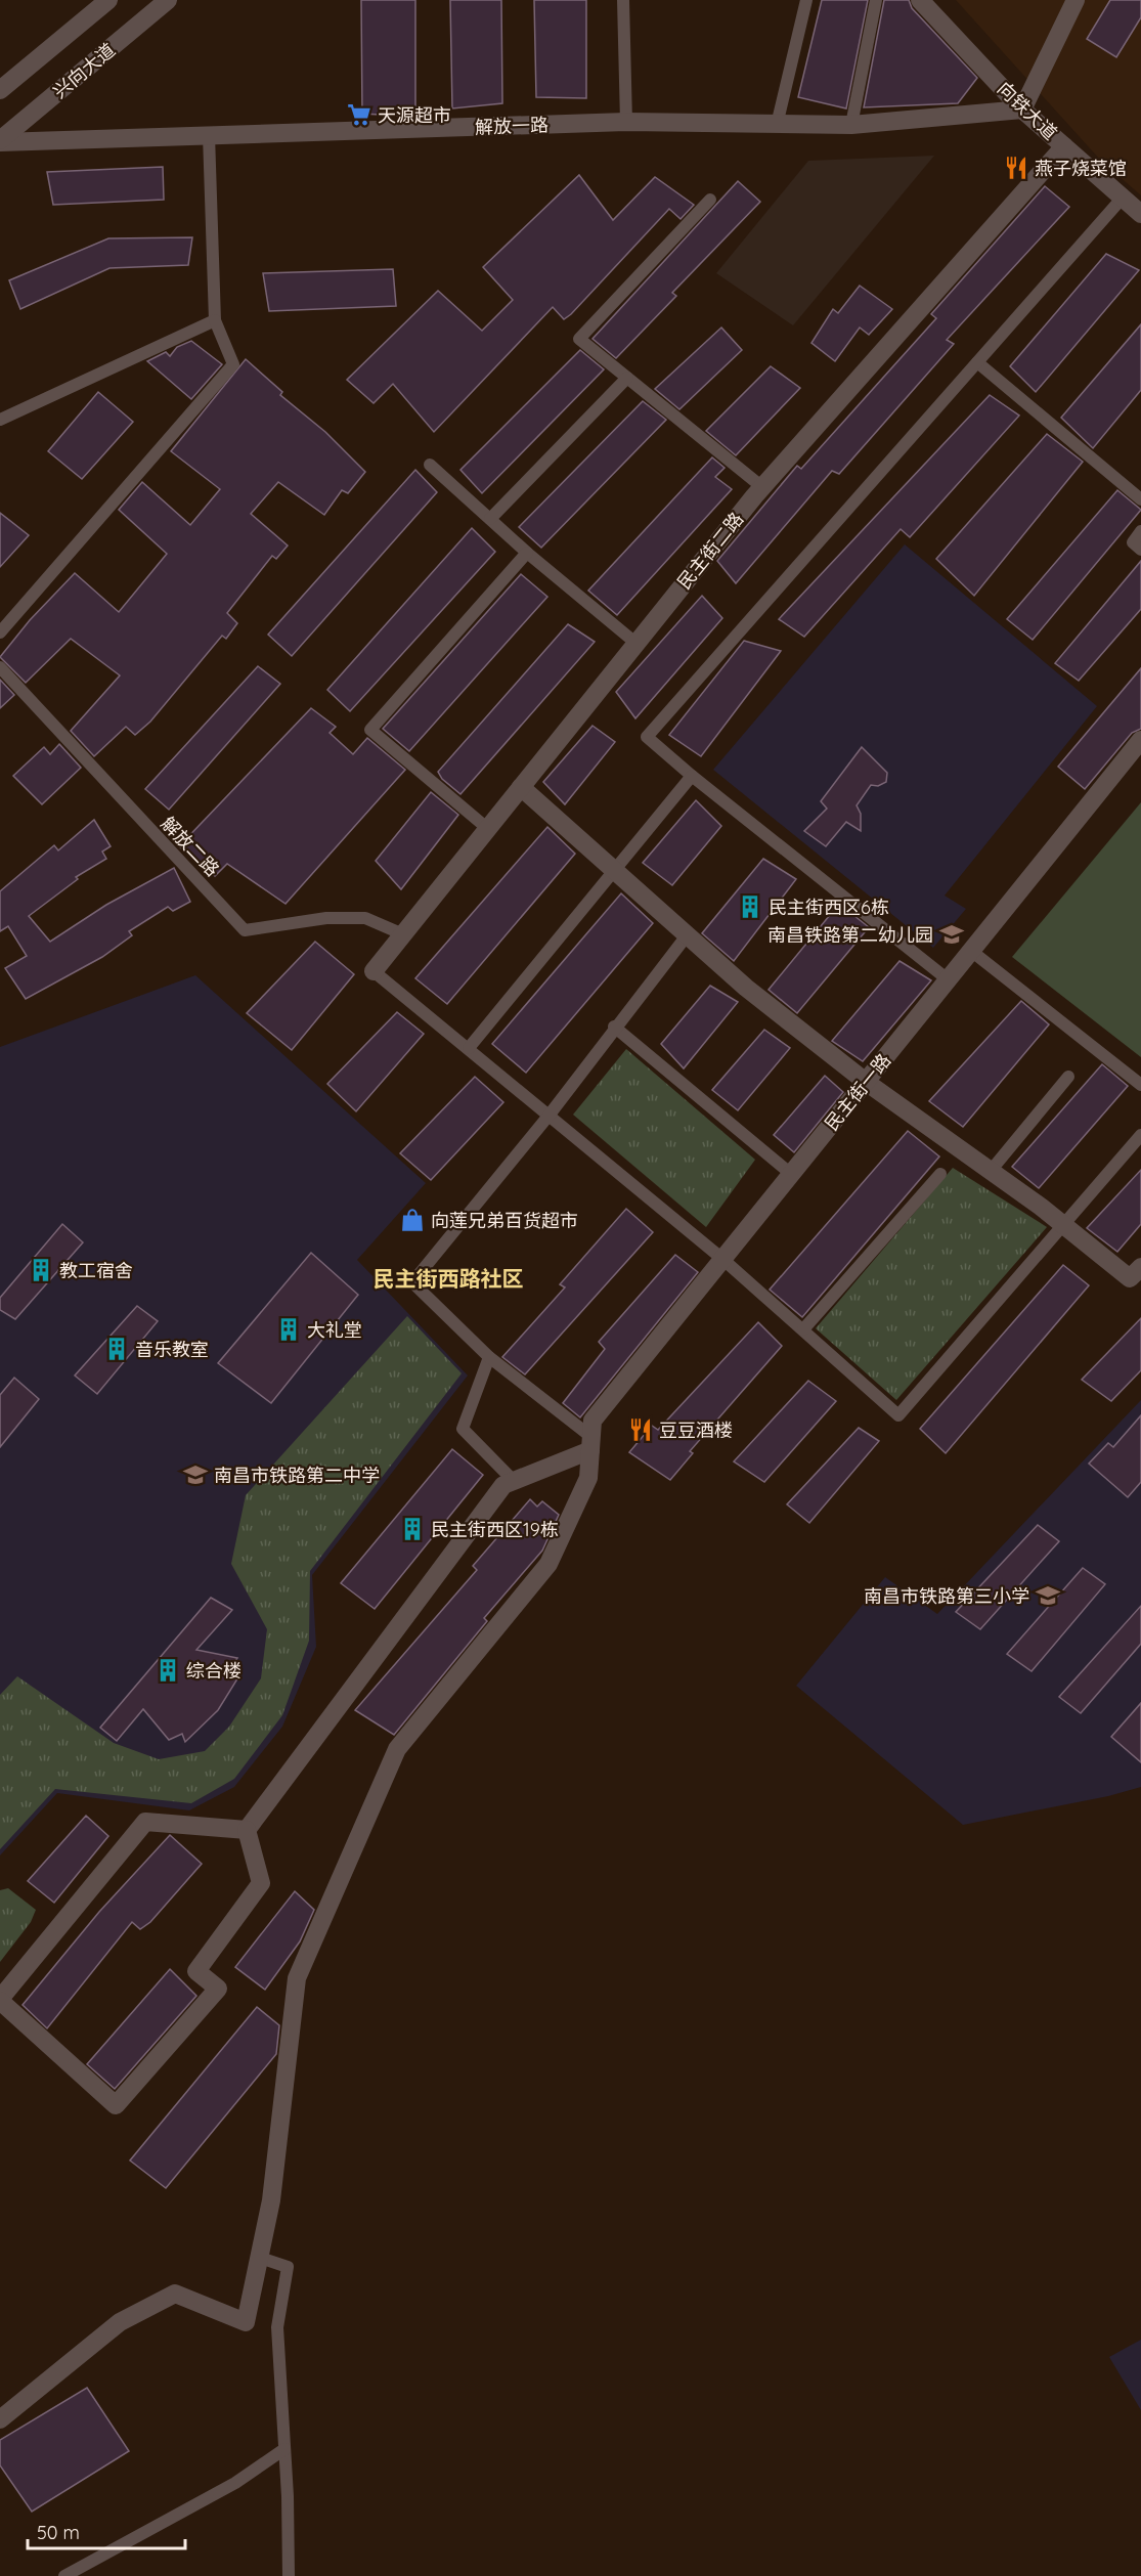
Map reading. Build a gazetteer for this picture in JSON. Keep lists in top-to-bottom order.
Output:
{
  "streets": {
    "street": [
      "兴向大道",
      "向铁大道",
      "解放一路",
      "民主街二路",
      "民主街一路"
    ],
    "lane": ["解放二路"]
  },
  "crossings": [
    ["兴向大道", "解放一路"],
    ["向铁大道", "解放一路"],
    ["向铁大道", "民主街二路"],
    ["民主街二路", "解放二路"]
  ],
  "districts": ["民主街西路社区"],
  "places": {
    "supermarket": ["天源超市"],
    "restaurant": ["燕子烧菜馆", "豆豆酒楼"],
    "building": [
      "民主街西区6栋",
      "教工宿舍",
      "大礼堂",
      "音乐教室",
      "民主街西区19栋",
      "综合楼"
    ],
    "school or university": ["南昌铁路第二幼儿园", "南昌市铁路第二中学", "南昌市铁路第三小学"],
    "shop": ["向莲兄弟百货超市"]
  },
  "scale_bar": "50 m"
}
